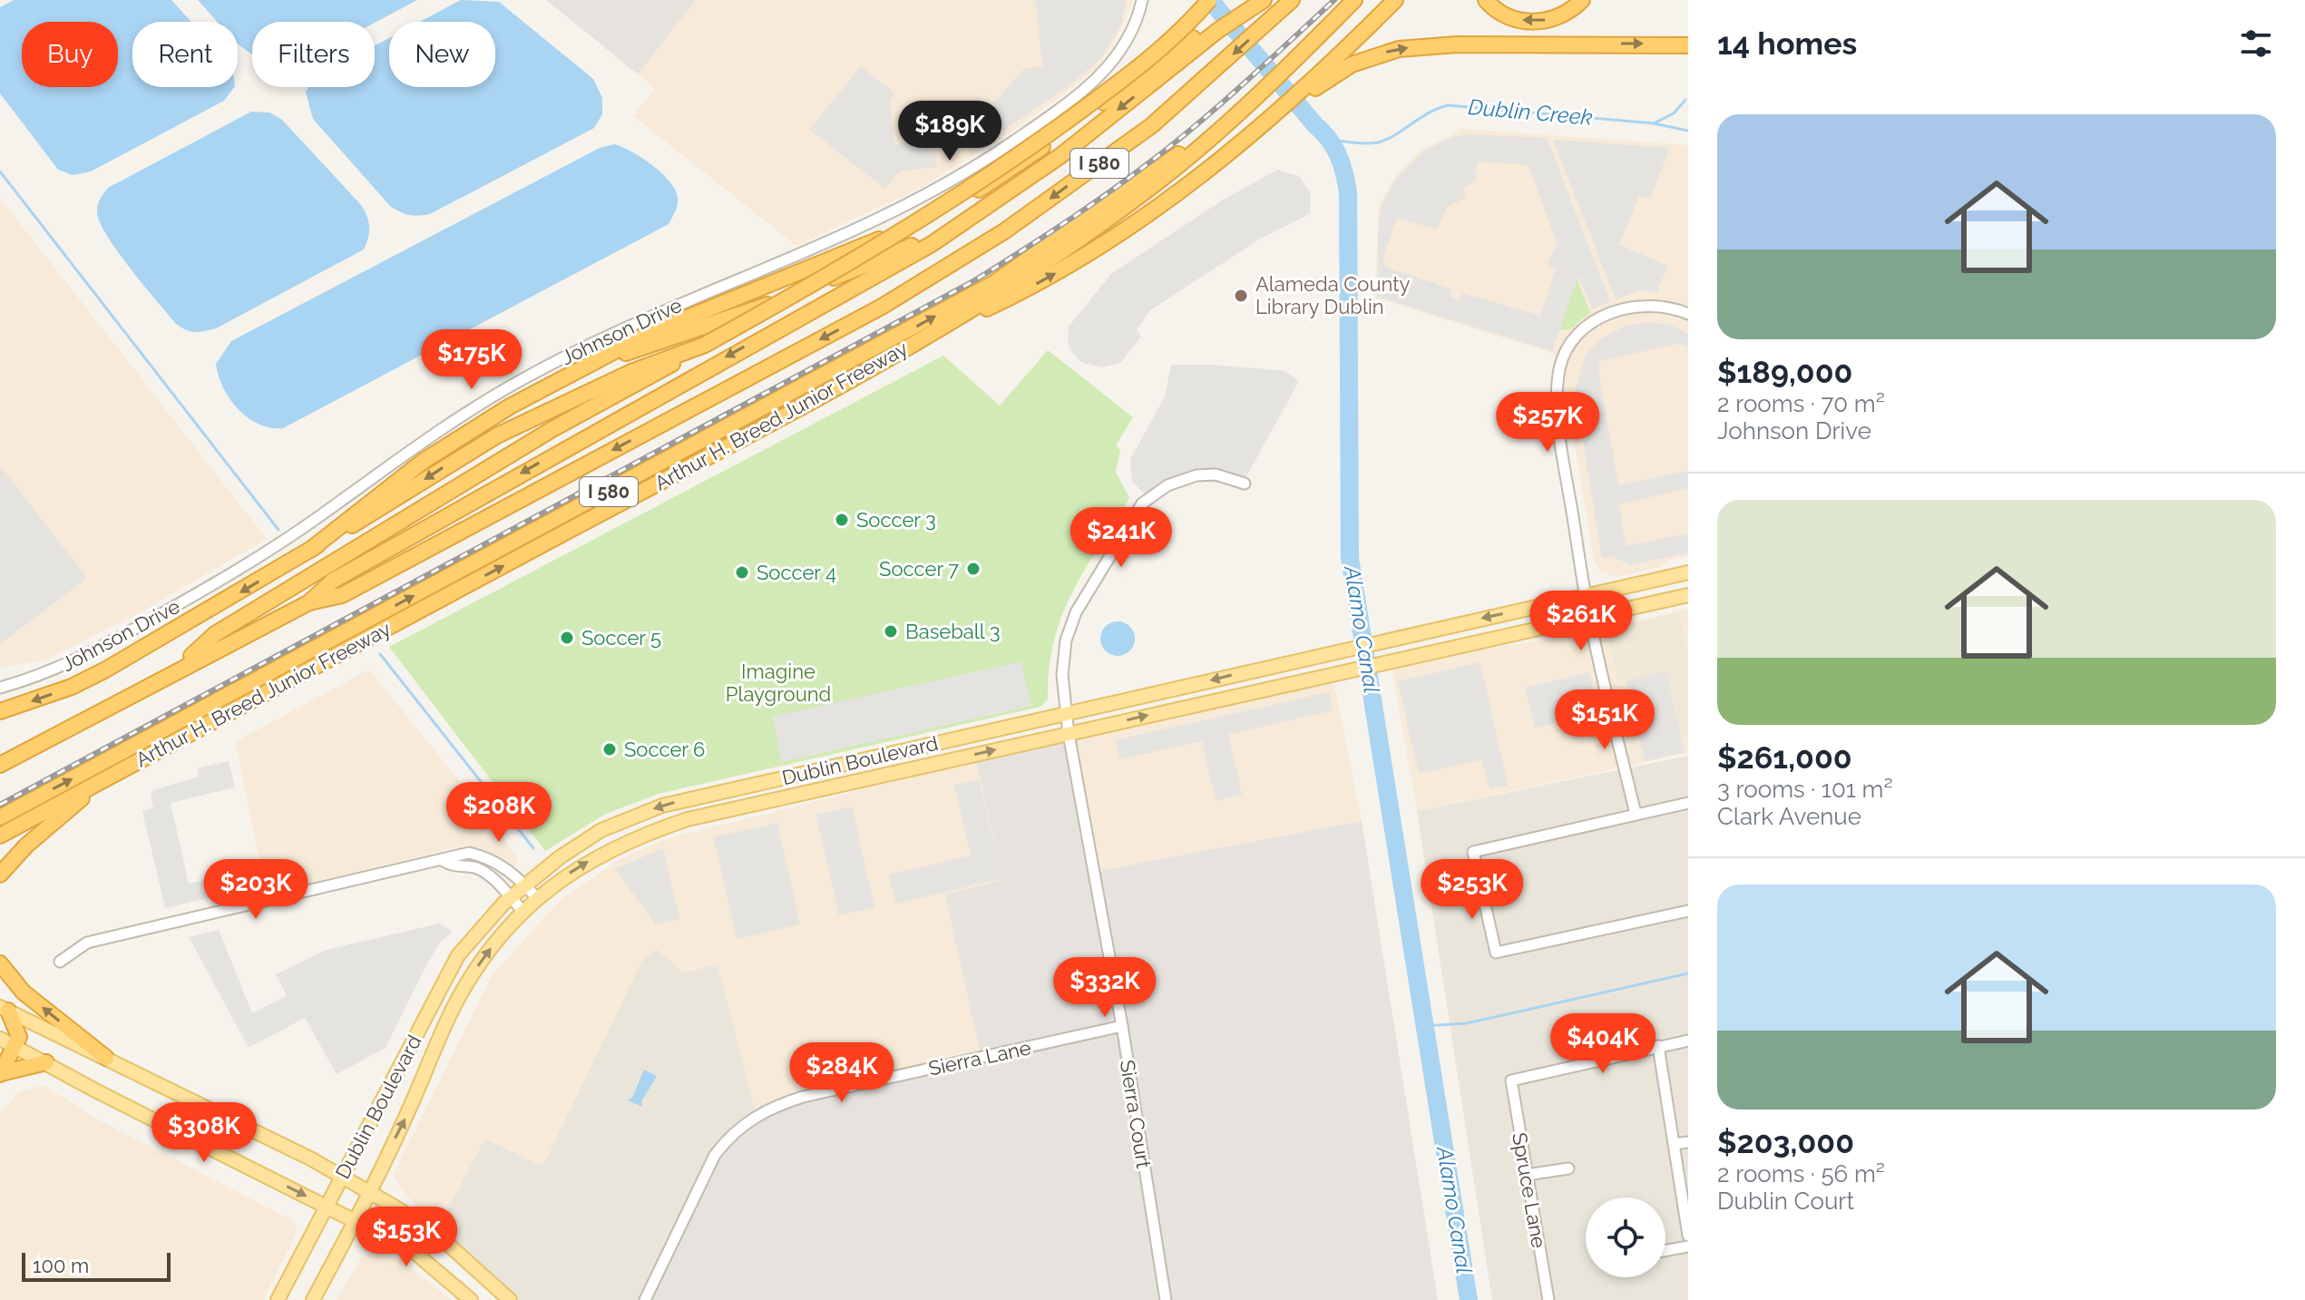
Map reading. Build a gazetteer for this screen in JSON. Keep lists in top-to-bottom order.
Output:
{
  "streets": {
    "highway": ["I 580", "Arthur H. Breed Junior Freeway"],
    "main road": ["Dublin Boulevard"],
    "street": [
      "Johnson Drive",
      "Sierra Lane",
      "Sierra Court",
      "Spruce Lane"
    ]
  },
  "crossings": [
    ["I 580", "Arthur H. Breed Junior Freeway"],
    ["Dublin Boulevard", "Sierra Court"],
    ["Sierra Lane", "Sierra Court"]
  ],
  "water": ["Dublin Creek", "Alamo Canal"],
  "parks": ["Imagine Playground"],
  "places": [
    "Alameda County Library Dublin",
    "Soccer 3",
    "Soccer 7",
    "Soccer 4",
    "Baseball 3",
    "Soccer 5",
    "Soccer 6"
  ],
  "scale_bar": "100 m",
  "page": {
    "heading": "14 homes",
    "chip": [
      "Buy",
      "Rent",
      "Filters",
      "New"
    ],
    "list": [
      {
        "name": "$189,000",
        "note": "2 rooms · 70 m² · Johnson Drive"
      },
      {
        "name": "$261,000",
        "note": "3 rooms · 101 m² · Clark Avenue"
      },
      {
        "name": "$203,000",
        "note": "2 rooms · 56 m² · Dublin Court"
      }
    ],
    "price": [
      "$189K",
      "$175K",
      "$257K",
      "$241K",
      "$261K",
      "$151K",
      "$208K",
      "$203K",
      "$253K",
      "$332K",
      "$404K",
      "$284K",
      "$308K",
      "$153K"
    ],
    "scale": "100 m"
  }
}
